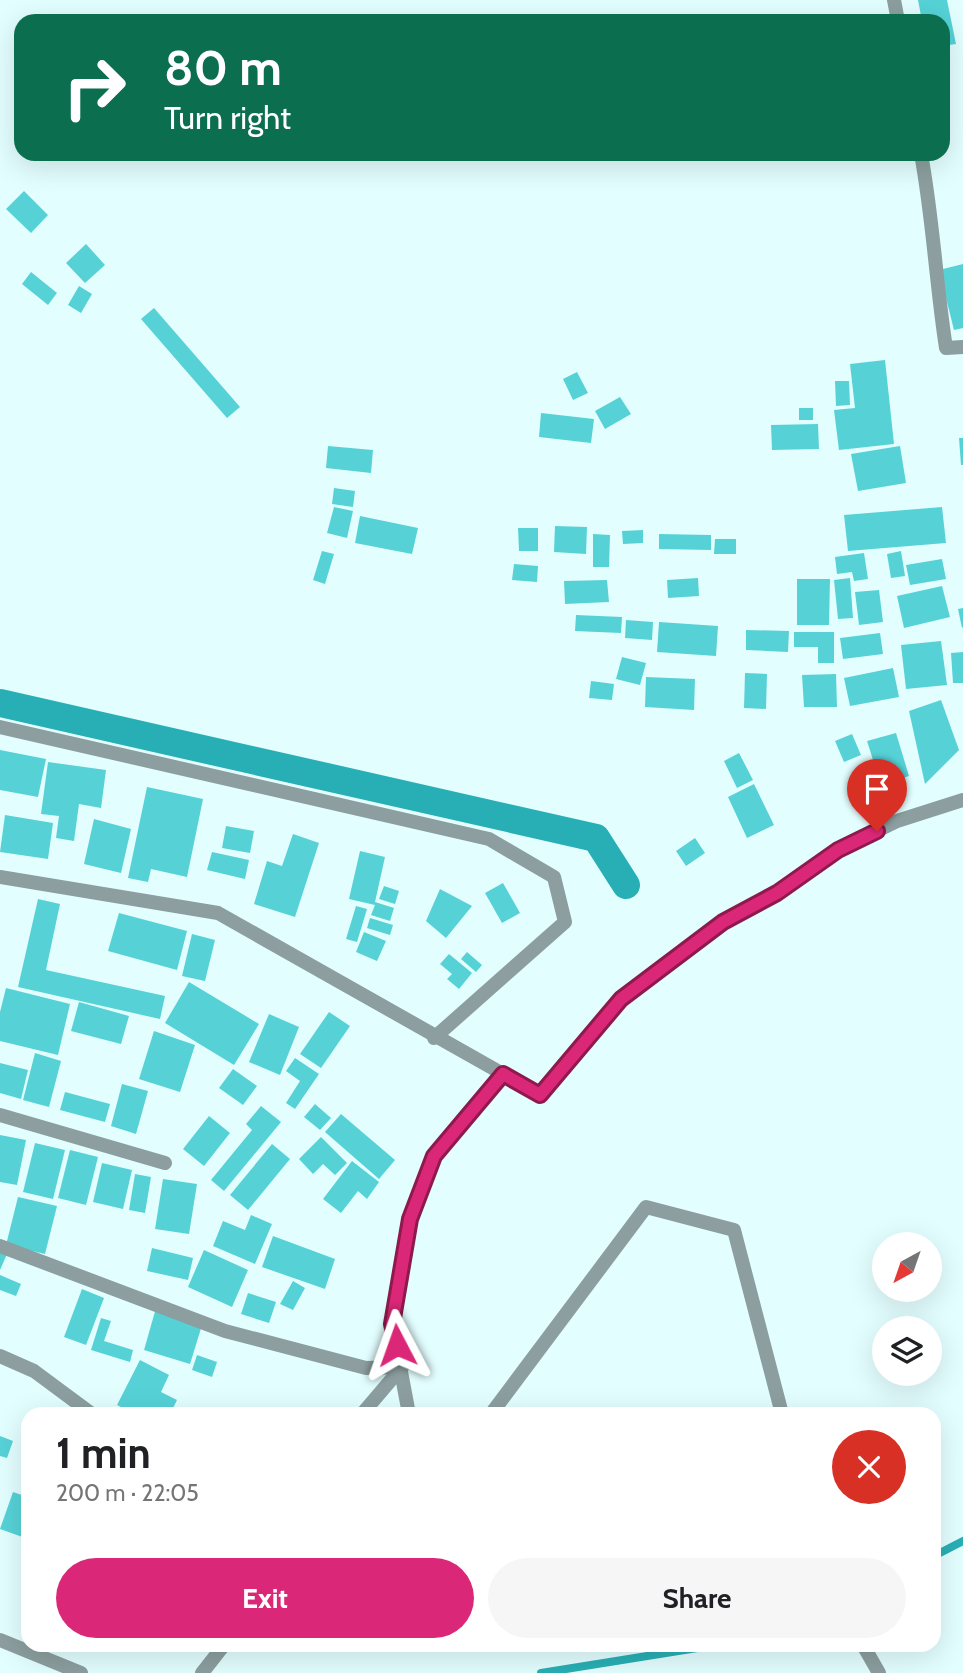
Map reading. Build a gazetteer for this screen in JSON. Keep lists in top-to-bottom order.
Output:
{
  "north": "bottom left",
  "page": {
    "turn": ["80 m", "Turn right"],
    "heading": ["1 min", "200 m · 22:05"],
    "buttons": ["Exit", "Share"]
  }
}
